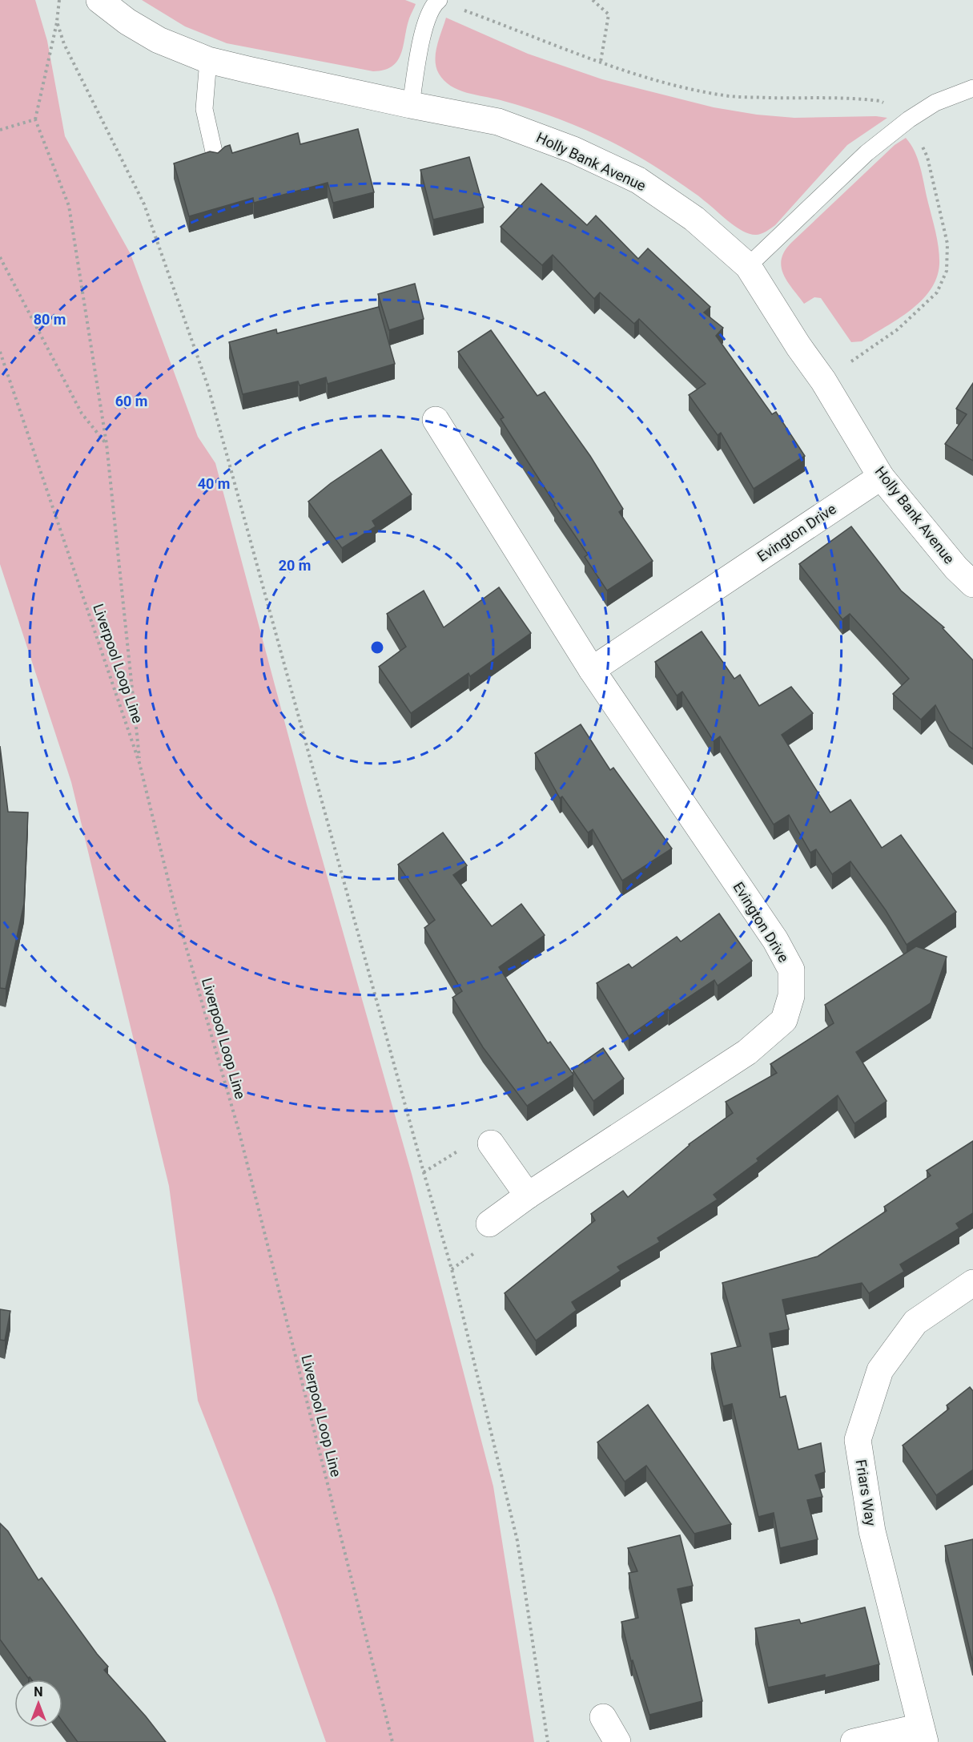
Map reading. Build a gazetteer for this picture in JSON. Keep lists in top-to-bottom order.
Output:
{
  "streets": {
    "street": ["Holly Bank Avenue", "Evington Drive", "Friars Way"],
    "path": ["Liverpool Loop Line"]
  },
  "crossings": [
    ["Holly Bank Avenue", "Evington Drive"]
  ],
  "north": "top",
  "rings": [
    "80 m",
    "60 m",
    "40 m",
    "20 m"
  ]
}
